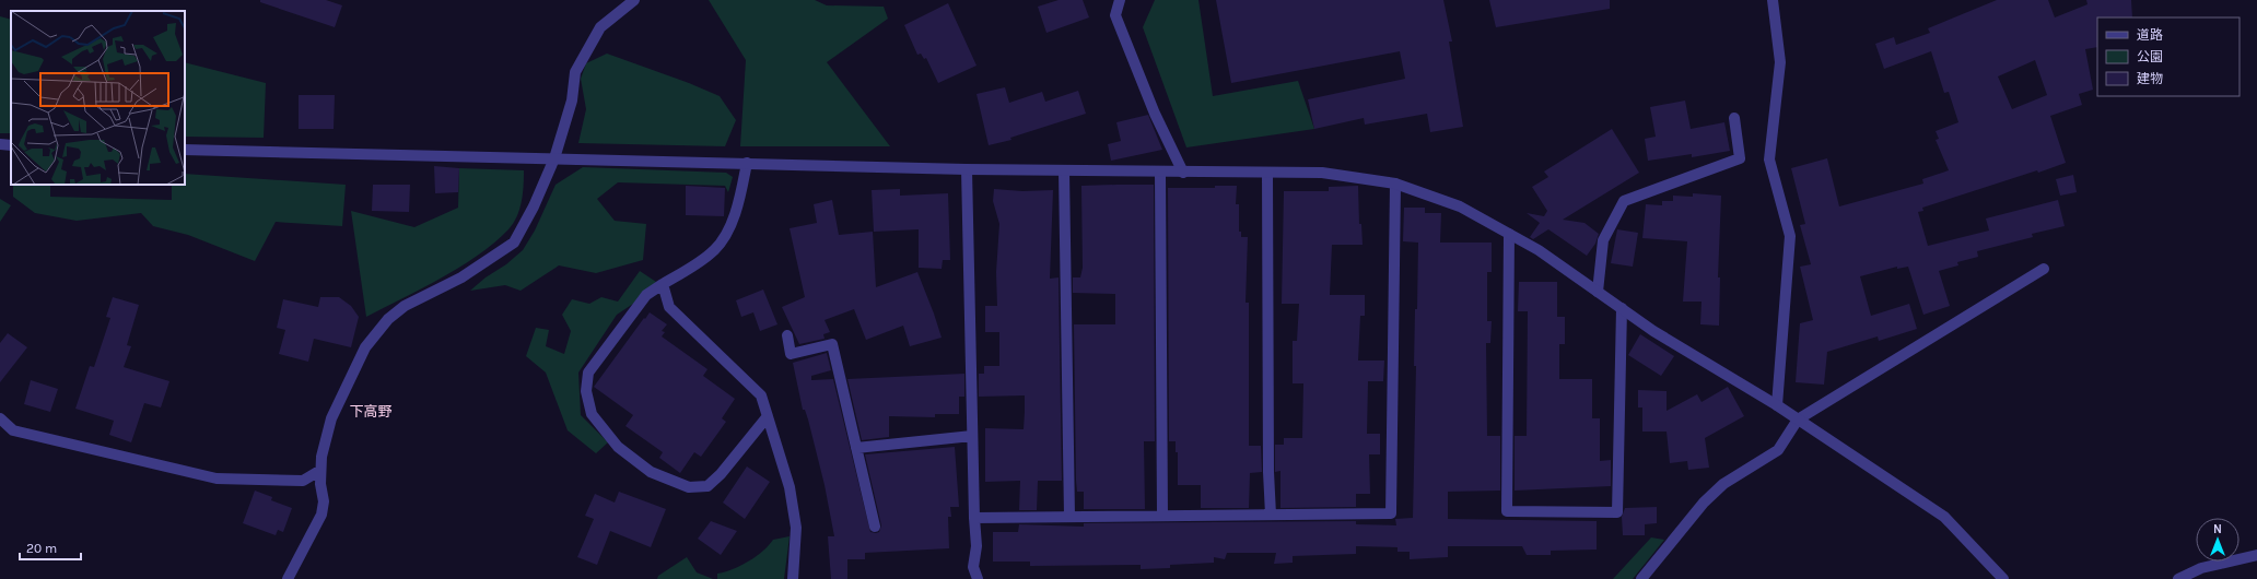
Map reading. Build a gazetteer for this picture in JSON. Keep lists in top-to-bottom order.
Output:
{
  "districts": ["下高野"],
  "legend": ["道路", "公園", "建物"],
  "scale_bar": "20 m",
  "north": "top"
}
